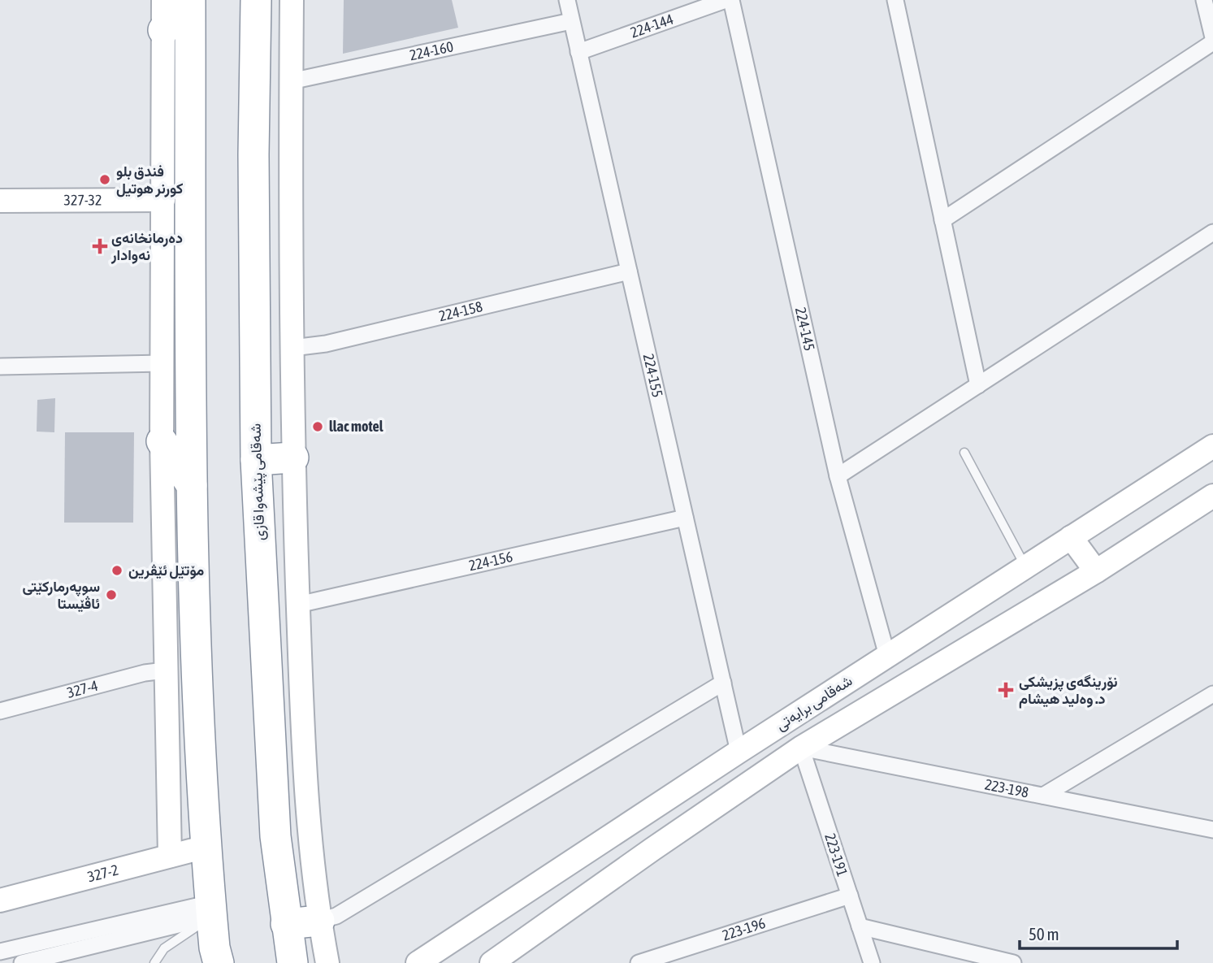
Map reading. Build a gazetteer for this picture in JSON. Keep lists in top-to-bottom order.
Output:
{
  "streets": {
    "highway": ["شەقامی پێشەوا قازی"],
    "street": [
      "224-144",
      "224-160",
      "327-32",
      "224-158",
      "224-145",
      "224-155",
      "224-156",
      "327-4",
      "شەقامی برایەتی",
      "223-198",
      "223-191",
      "327-2",
      "223-196"
    ]
  },
  "crossings": [
    ["224-144", "224-155"],
    ["224-160", "224-155"],
    ["224-158", "224-155"],
    ["224-145", "شەقامی برایەتی"],
    ["224-155", "224-156"],
    ["224-155", "شەقامی برایەتی"],
    ["223-198", "223-191"],
    ["223-191", "223-196"]
  ],
  "places": {
    "other": [
      "فندق بلو كورنر هوتيل",
      "llac motel",
      "مۆتێل ئێڤرین",
      "سوپەرمارکێتی ئاڤێستا"
    ],
    "health": ["دەرمانخانەی نەوادار", "نۆرینگەی پزیشکی د. وەلید هیشام"]
  },
  "scale_bar": "50 m"
}
